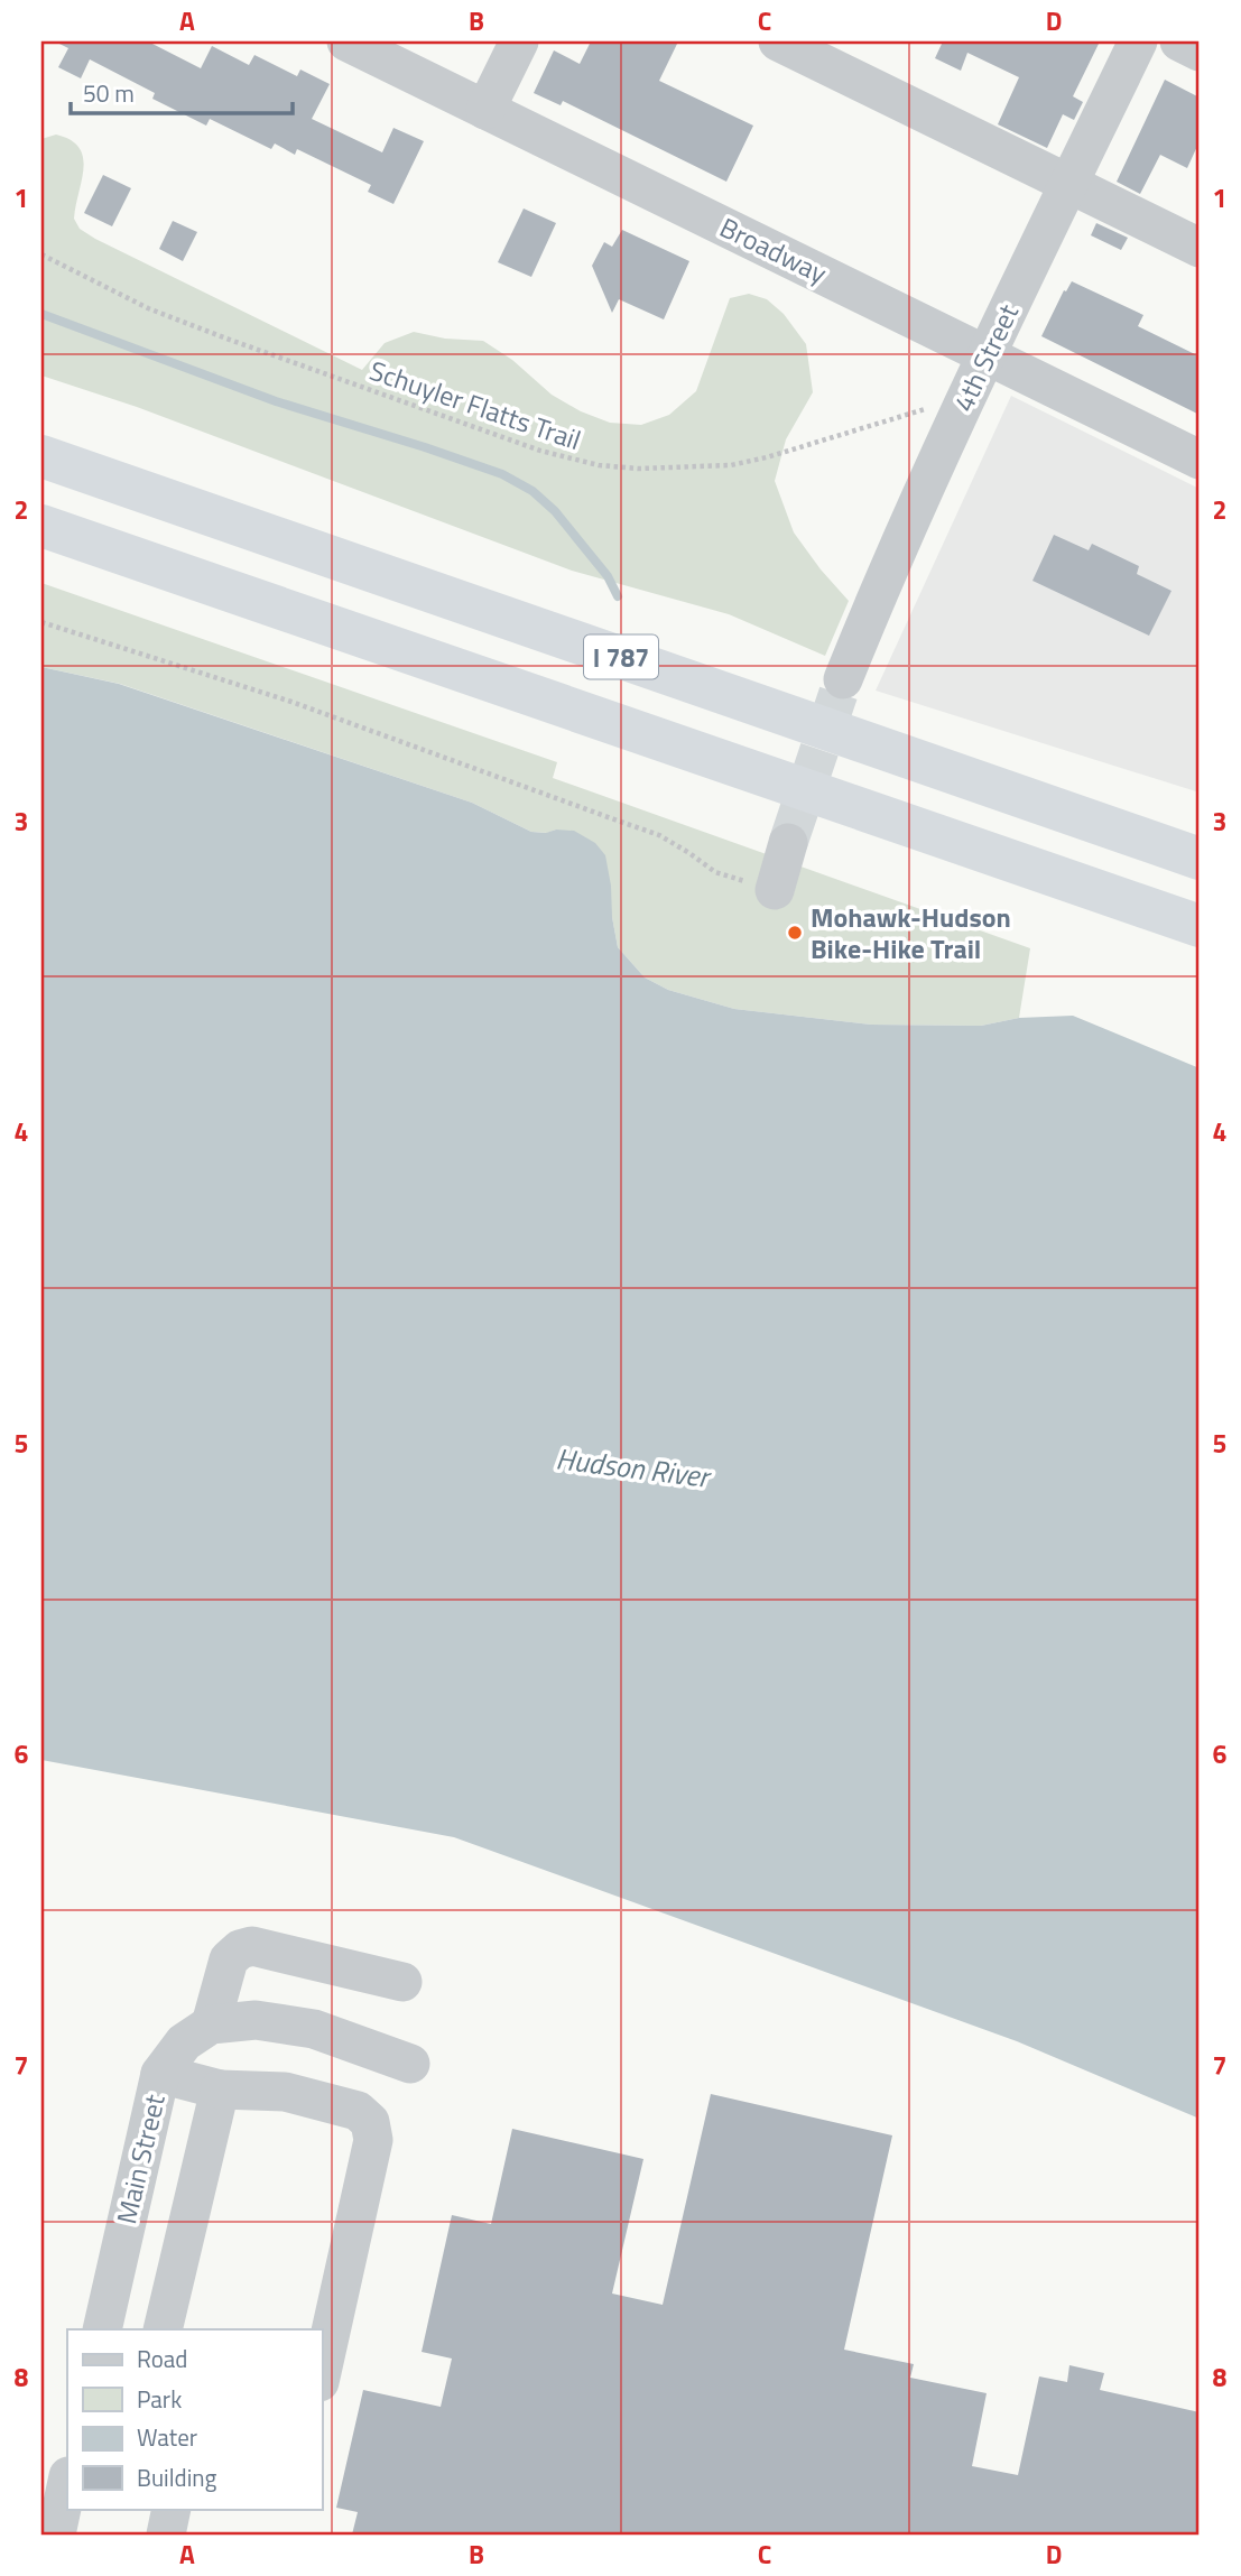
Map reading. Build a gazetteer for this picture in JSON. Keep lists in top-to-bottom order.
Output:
{
  "streets": {
    "highway": ["I 787"],
    "street": ["Broadway", "4th Street", "Main Street"],
    "path": ["Schuyler Flatts Trail"]
  },
  "crossings": [
    ["Broadway", "4th Street"],
    ["4th Street", "Schuyler Flatts Trail"]
  ],
  "water": ["Hudson River"],
  "places": ["Mohawk-Hudson Bike-Hike Trail"],
  "legend": [
    "Road",
    "Park",
    "Water",
    "Building"
  ],
  "scale_bar": "50 m",
  "grid": {
    "columns": [
      "A",
      "B",
      "C",
      "D"
    ],
    "rows": [
      "1",
      "2",
      "3",
      "4",
      "5",
      "6",
      "7",
      "8"
    ]
  }
}
